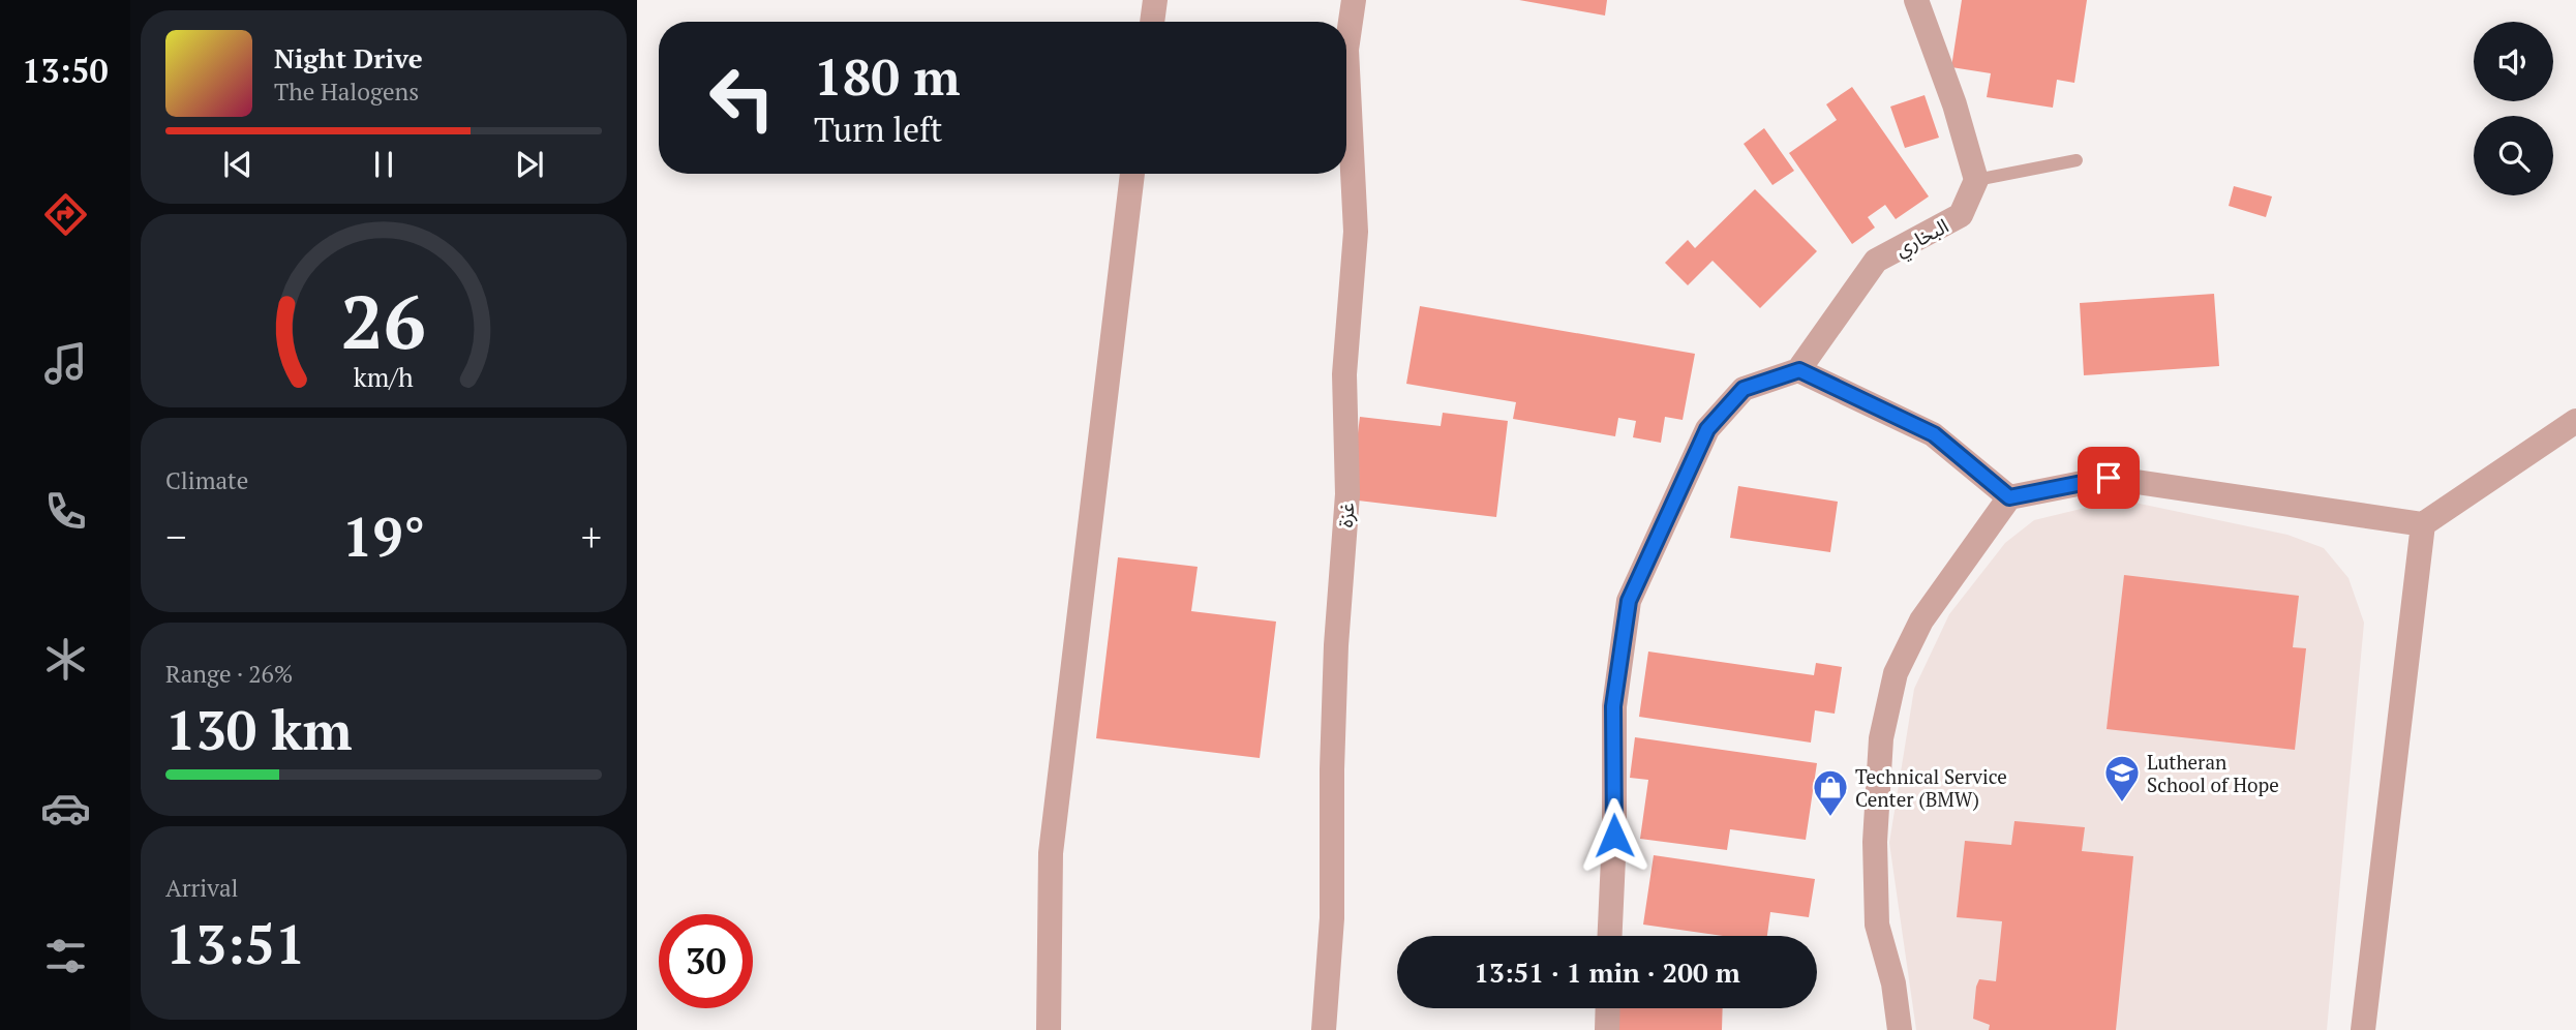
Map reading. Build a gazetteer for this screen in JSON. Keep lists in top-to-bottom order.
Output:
{
  "streets": {
    "street": ["البخاري", "غزة"]
  },
  "places": {
    "school or university": ["Lutheran School of Hope"],
    "shop": ["Technical Service Center (BMW)"]
  },
  "page": {
    "tabs": "13:50",
    "turn": ["180 m", "Turn left"],
    "song": ["Night Drive", "The Halogens"],
    "tile": [
      "Climate",
      ["Range · 26%", "130 km"],
      ["Arrival", "13:51"]
    ],
    "heat": ["−", "19°", "+"],
    "limit": "30",
    "trip": "13:51 · 1 min · 200 m",
    "gauge": ["26", "km/h"]
  }
}
